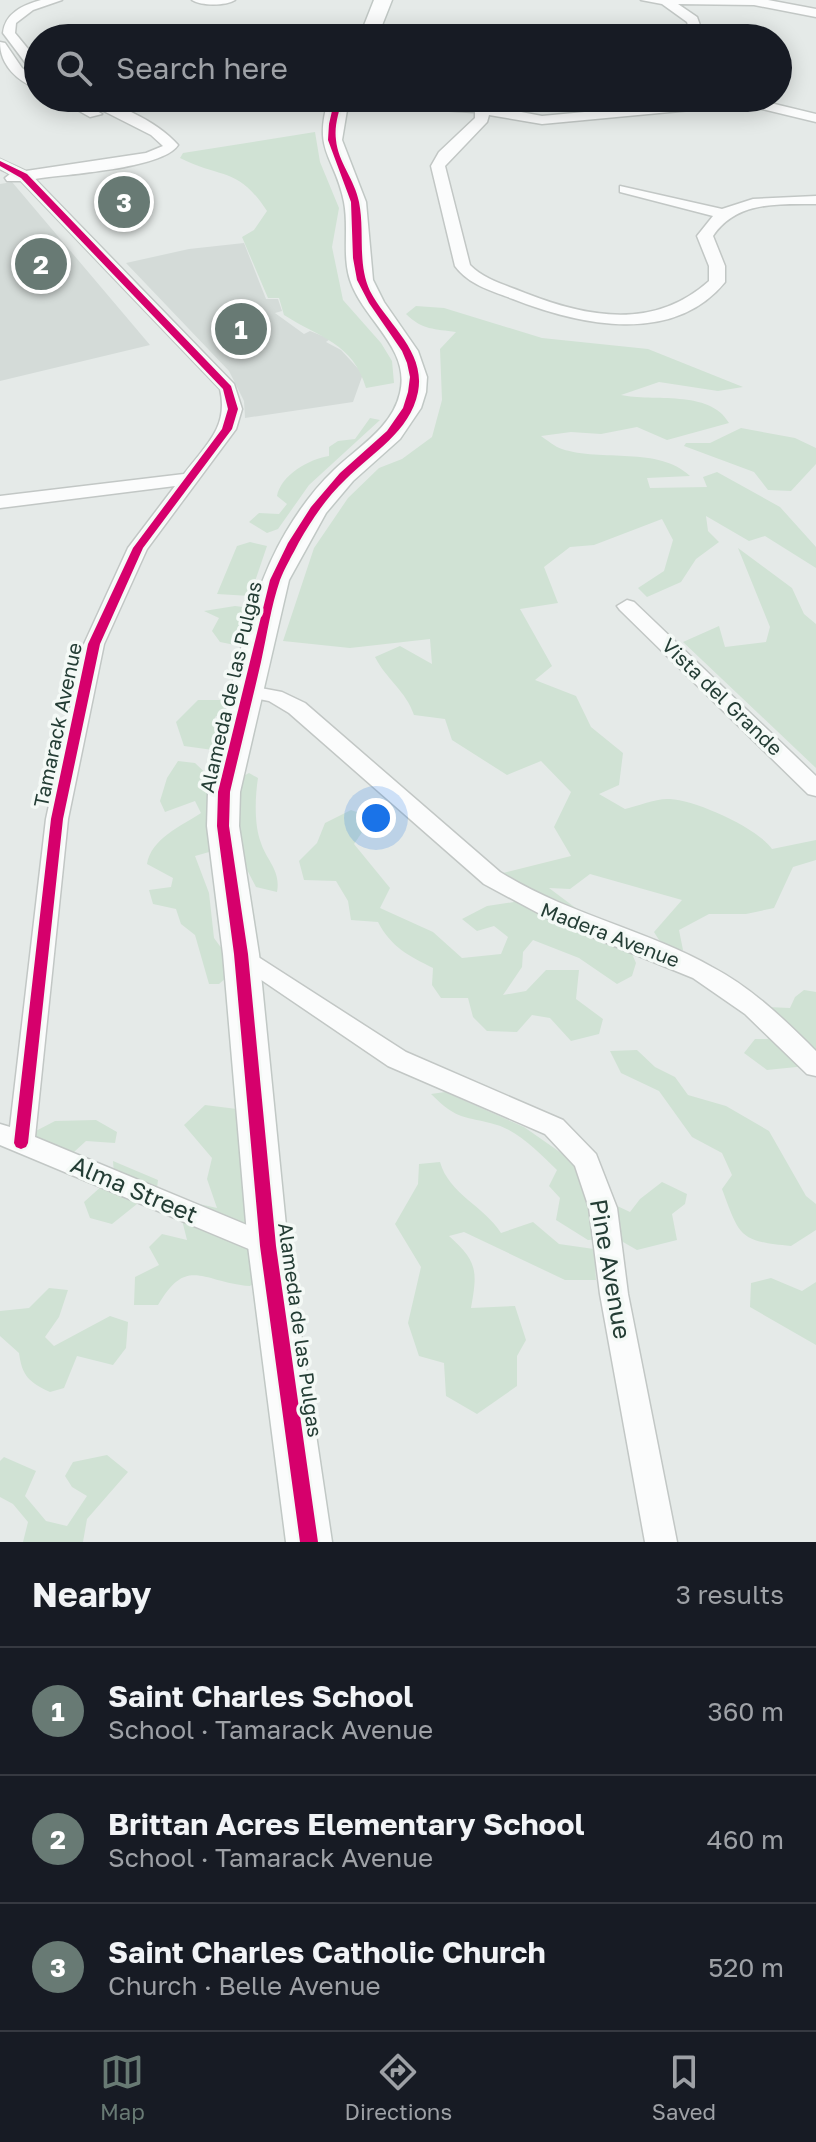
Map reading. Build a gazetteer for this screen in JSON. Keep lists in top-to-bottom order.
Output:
{
  "streets": {
    "main road": ["Alameda de las Pulgas"],
    "street": [
      "Vista del Grande",
      "Tamarack Avenue",
      "Madera Avenue",
      "Alma Street",
      "Pine Avenue"
    ]
  },
  "crossings": [
    ["Alameda de las Pulgas", "Madera Avenue"],
    ["Alameda de las Pulgas", "Alma Street"],
    ["Alameda de las Pulgas", "Pine Avenue"],
    ["Tamarack Avenue", "Alma Street"]
  ],
  "page": {
    "search": "Search here",
    "pins": ["3", "2", "1"],
    "heading": ["Nearby", "3 results"],
    "list": [
      {
        "mark": "1",
        "name": "Saint Charles School",
        "note": "School · Tamarack Avenue",
        "value": "360 m"
      },
      {
        "mark": "2",
        "name": "Brittan Acres Elementary School",
        "note": "School · Tamarack Avenue",
        "value": "460 m"
      },
      {
        "mark": "3",
        "name": "Saint Charles Catholic Church",
        "note": "Church · Belle Avenue",
        "value": "520 m"
      }
    ],
    "nav": ["Map", "Directions", "Saved"]
  }
}
